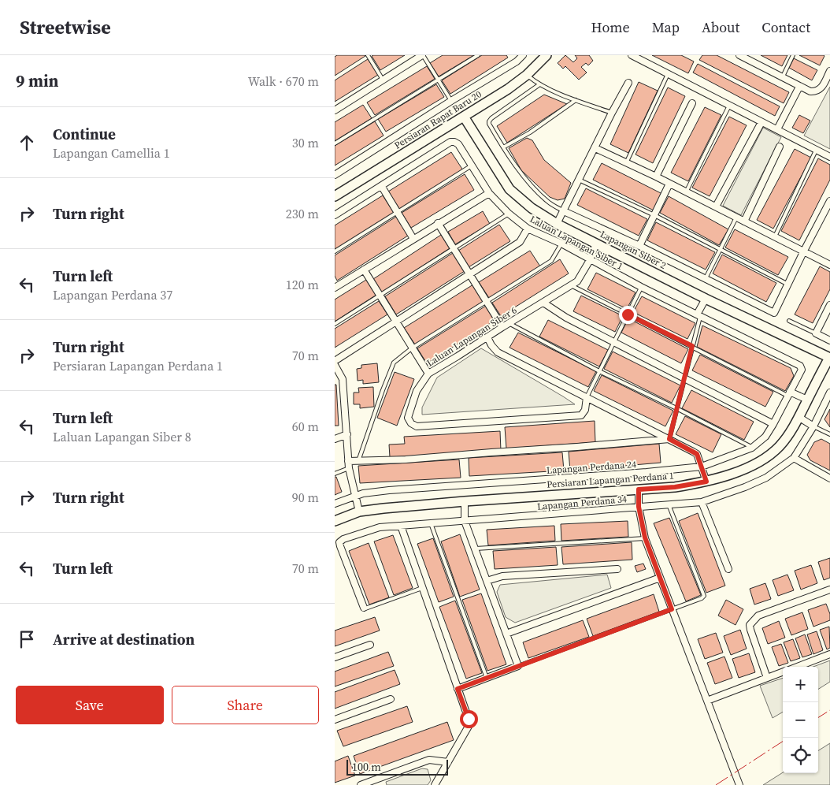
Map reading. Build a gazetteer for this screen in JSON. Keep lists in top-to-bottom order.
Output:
{
  "streets": {
    "street": [
      "Persiaran Rapat Baru 20",
      "Laluan Lapangan Siber 1",
      "Lapangan Siber 2",
      "Laluan Lapangan Siber 6",
      "Lapangan Perdana 24",
      "Persiaran Lapangan Perdana 1",
      "Lapangan Perdana 34"
    ]
  },
  "crossings": [
    ["Persiaran Rapat Baru 20", "Lapangan Siber 2"],
    ["Laluan Lapangan Siber 1", "Laluan Lapangan Siber 6"],
    ["Laluan Lapangan Siber 1", "Lapangan Perdana 24"],
    ["Lapangan Siber 2", "Laluan Lapangan Siber 6"],
    ["Lapangan Siber 2", "Persiaran Lapangan Perdana 1"]
  ],
  "scale_bar": "100 m",
  "page": {
    "header": "Streetwise",
    "nav": [
      "Home",
      "Map",
      "About",
      "Contact"
    ],
    "heading": ["9 min", "Walk · 670 m"],
    "list": [
      ["Continue", "Lapangan Camellia 1", "30 m"],
      ["Turn right", "230 m"],
      ["Turn left", "Lapangan Perdana 37", "120 m"],
      ["Turn right", "Persiaran Lapangan Perdana 1", "70 m"],
      ["Turn left", "Laluan Lapangan Siber 8", "60 m"],
      ["Turn right", "90 m"],
      ["Turn left", "70 m"],
      "Arrive at destination"
    ],
    "map_buttons": ["+", "−"],
    "buttons": ["Save", "Share"],
    "scale": "100 m"
  }
}
